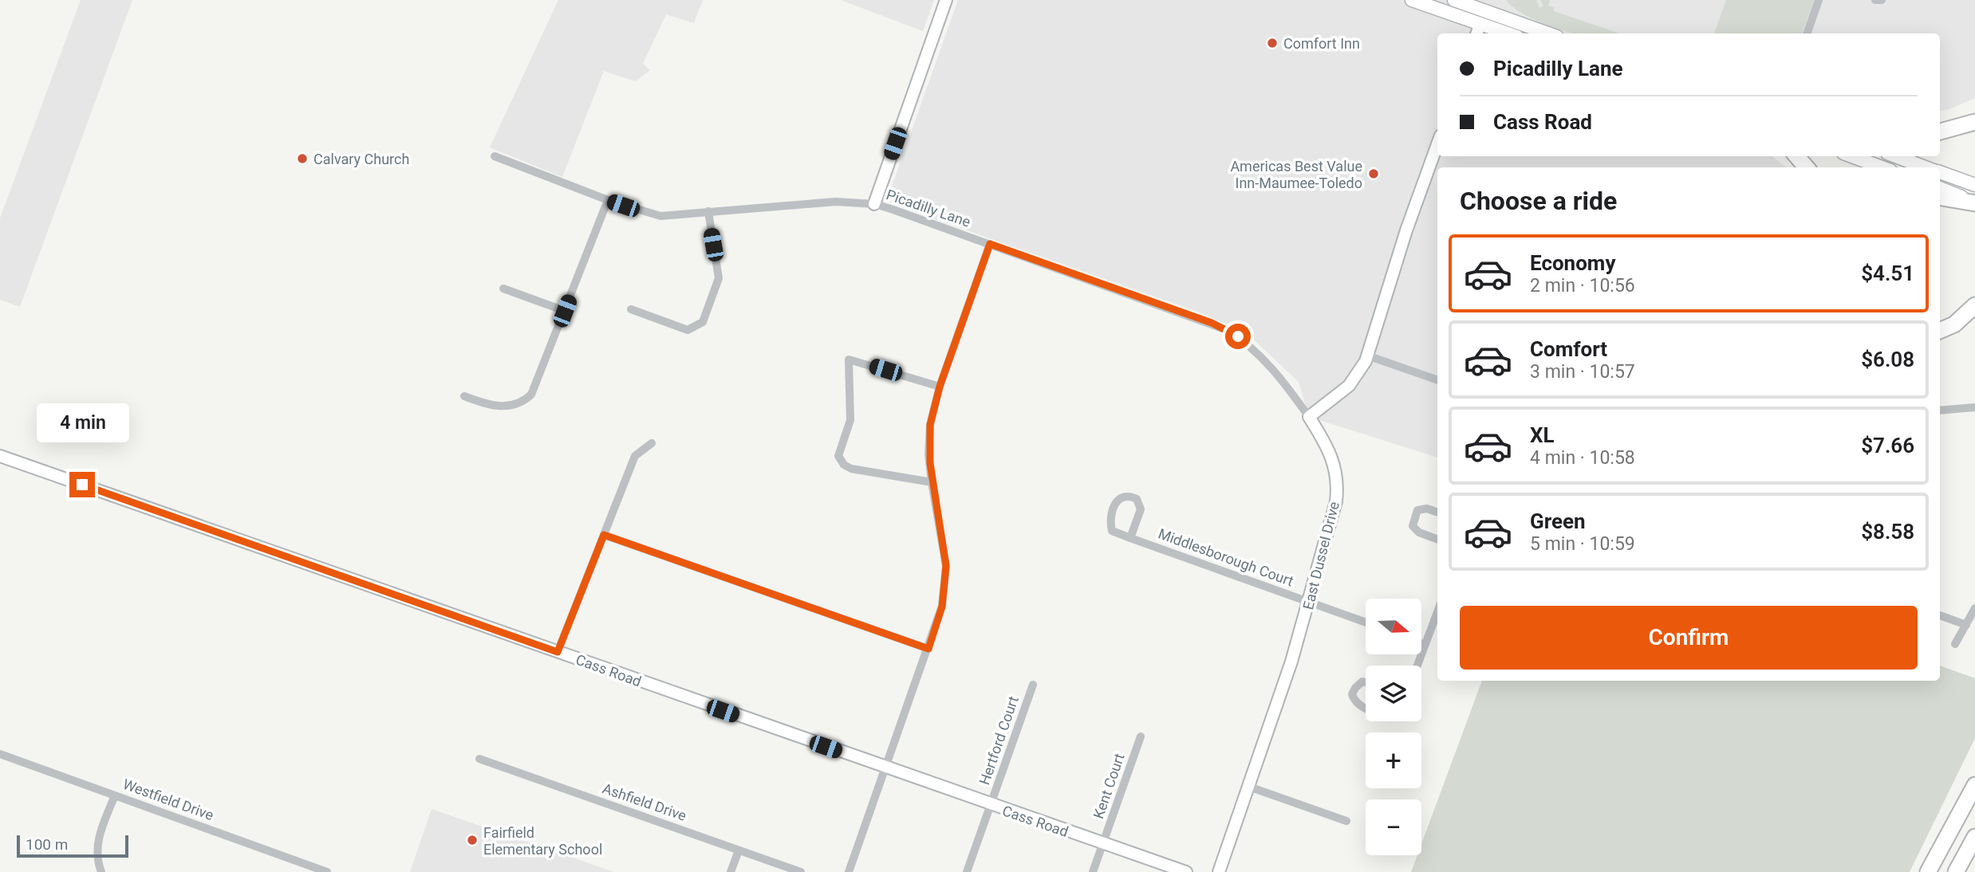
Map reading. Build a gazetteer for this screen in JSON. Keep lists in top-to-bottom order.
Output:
{
  "streets": {
    "street": [
      "Picadilly Lane",
      "East Dussel Drive",
      "Middlesborough Court",
      "Cass Road",
      "Hertford Court",
      "Kent Court",
      "Westfield Drive",
      "Ashfield Drive"
    ]
  },
  "crossings": [
    ["Picadilly Lane", "East Dussel Drive"],
    ["East Dussel Drive", "Middlesborough Court"],
    ["Cass Road", "Hertford Court"],
    ["Cass Road", "Kent Court"]
  ],
  "places": [
    "Comfort Inn",
    "Calvary Church",
    "Americas Best Value Inn-Maumee-Toledo",
    "Fairfield Elementary School"
  ],
  "scale_bar": "100 m",
  "north": "right",
  "page": {
    "banner": ["Picadilly Lane", "Cass Road"],
    "heading": "Choose a ride",
    "list": [
      {
        "name": "Economy",
        "note": "2 min · 10:56",
        "value": "$4.51"
      },
      {
        "name": "Comfort",
        "note": "3 min · 10:57",
        "value": "$6.08"
      },
      {
        "name": "XL",
        "note": "4 min · 10:58",
        "value": "$7.66"
      },
      {
        "name": "Green",
        "note": "5 min · 10:59",
        "value": "$8.58"
      }
    ],
    "bubble": "4 min",
    "buttons": "Confirm",
    "map_buttons": ["+", "−"],
    "scale": "100 m"
  }
}
